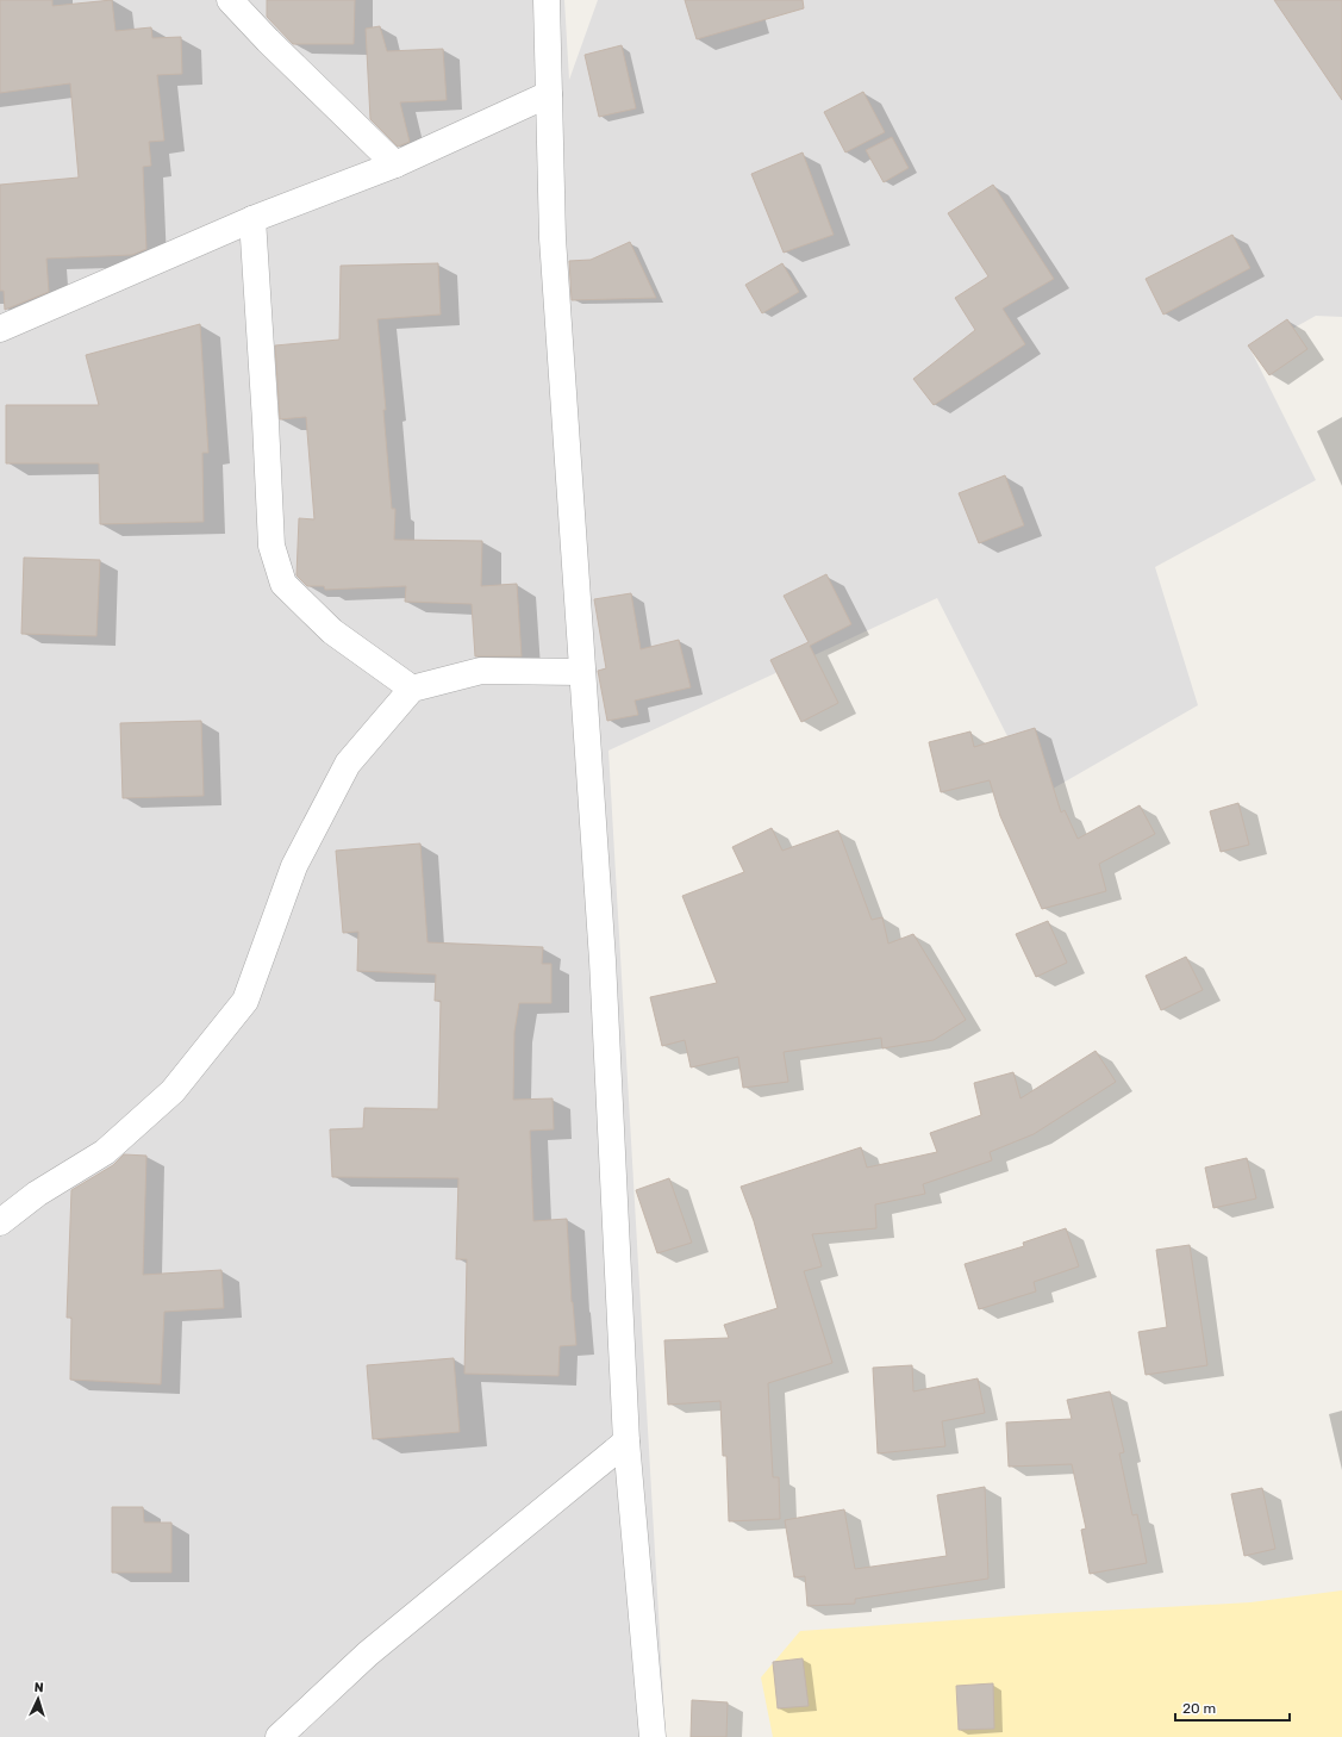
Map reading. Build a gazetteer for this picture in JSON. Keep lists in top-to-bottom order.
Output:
{
  "scale_bar": "20 m",
  "north": "top"
}
